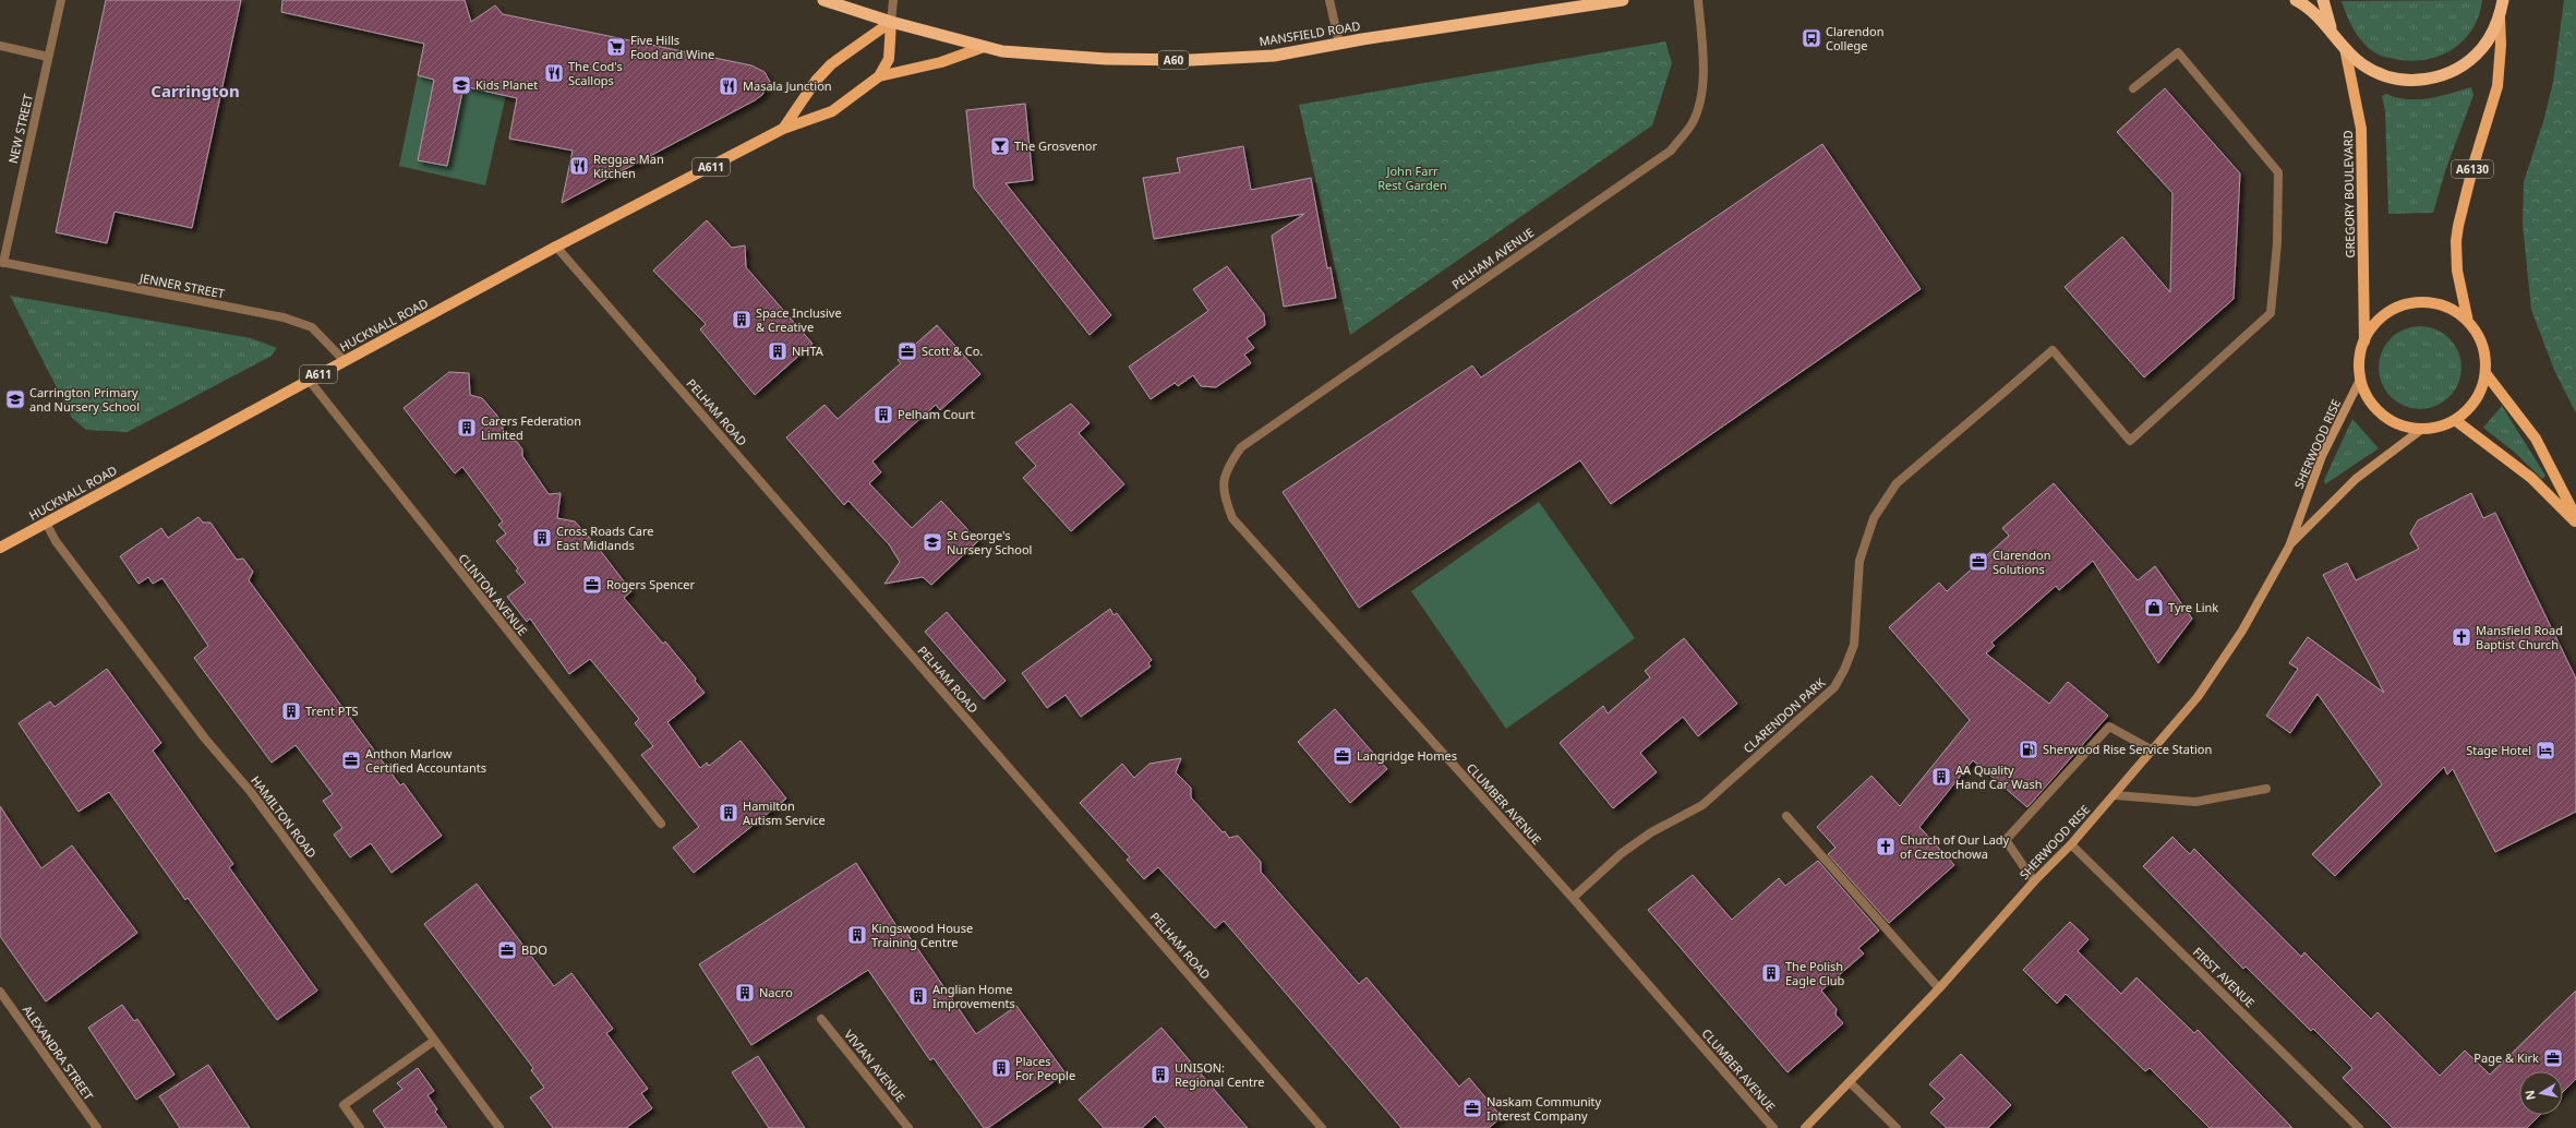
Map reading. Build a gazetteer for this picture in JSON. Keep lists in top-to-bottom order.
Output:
{
  "streets": {
    "highway": ["MANSFIELD ROAD", "A60"],
    "main road": [
      "A611",
      "A6130",
      "GREGORY BOULEVARD",
      "HUCKNALL ROAD",
      "SHERWOOD RISE"
    ],
    "street": [
      "NEW STREET",
      "PELHAM AVENUE",
      "JENNER STREET",
      "PELHAM ROAD",
      "CLINTON AVENUE",
      "CLARENDON PARK",
      "CLUMBER AVENUE",
      "HAMILTON ROAD",
      "FIRST AVENUE",
      "ALEXANDRA STREET",
      "VIVIAN AVENUE"
    ]
  },
  "crossings": [
    ["MANSFIELD ROAD", "HUCKNALL ROAD"],
    ["NEW STREET", "JENNER STREET"],
    ["GREGORY BOULEVARD", "SHERWOOD RISE"],
    ["PELHAM AVENUE", "CLUMBER AVENUE"],
    ["JENNER STREET", "HUCKNALL ROAD"],
    ["HUCKNALL ROAD", "PELHAM ROAD"],
    ["HUCKNALL ROAD", "CLINTON AVENUE"],
    ["HUCKNALL ROAD", "HAMILTON ROAD"],
    ["SHERWOOD RISE", "FIRST AVENUE"],
    ["CLARENDON PARK", "CLUMBER AVENUE"]
  ],
  "districts": ["Carrington"],
  "parks": ["John Farr Rest Garden"],
  "places": {
    "bus stop": ["Clarendon College"],
    "supermarket": ["Five Hills Food and Wine"],
    "restaurant": ["The Cod's Scallops", "Masala Junction", "Reggae Man Kitchen"],
    "school or university": ["Kids Planet", "Carrington Primary and Nursery School", "St George's Nursery School"],
    "bar": ["The Grosvenor"],
    "building": [
      "Space Inclusive & Creative",
      "NHTA",
      "Pelham Court",
      "Carers Federation Limited",
      "Cross Roads Care East Midlands",
      "Trent PTS",
      "AA Quality Hand Car Wash",
      "Hamilton Autism Service",
      "Kingswood House Training Centre",
      "The Polish Eagle Club",
      "Nacro",
      "Anglian Home Improvements",
      "Places For People",
      "UNISON: Regional Centre"
    ],
    "office": [
      "Scott & Co.",
      "Clarendon Solutions",
      "Rogers Spencer",
      "Langridge Homes",
      "Anthon Marlow Certified Accountants",
      "BDO",
      "Page & Kirk",
      "Naskam Community Interest Company"
    ],
    "shop": ["Tyre Link"],
    "church": ["Mansfield Road Baptist Church", "Church of Our Lady of Czestochowa"],
    "fuel station": ["Sherwood Rise Service Station"],
    "hotel": ["Stage Hotel"]
  },
  "north": "left"
}
